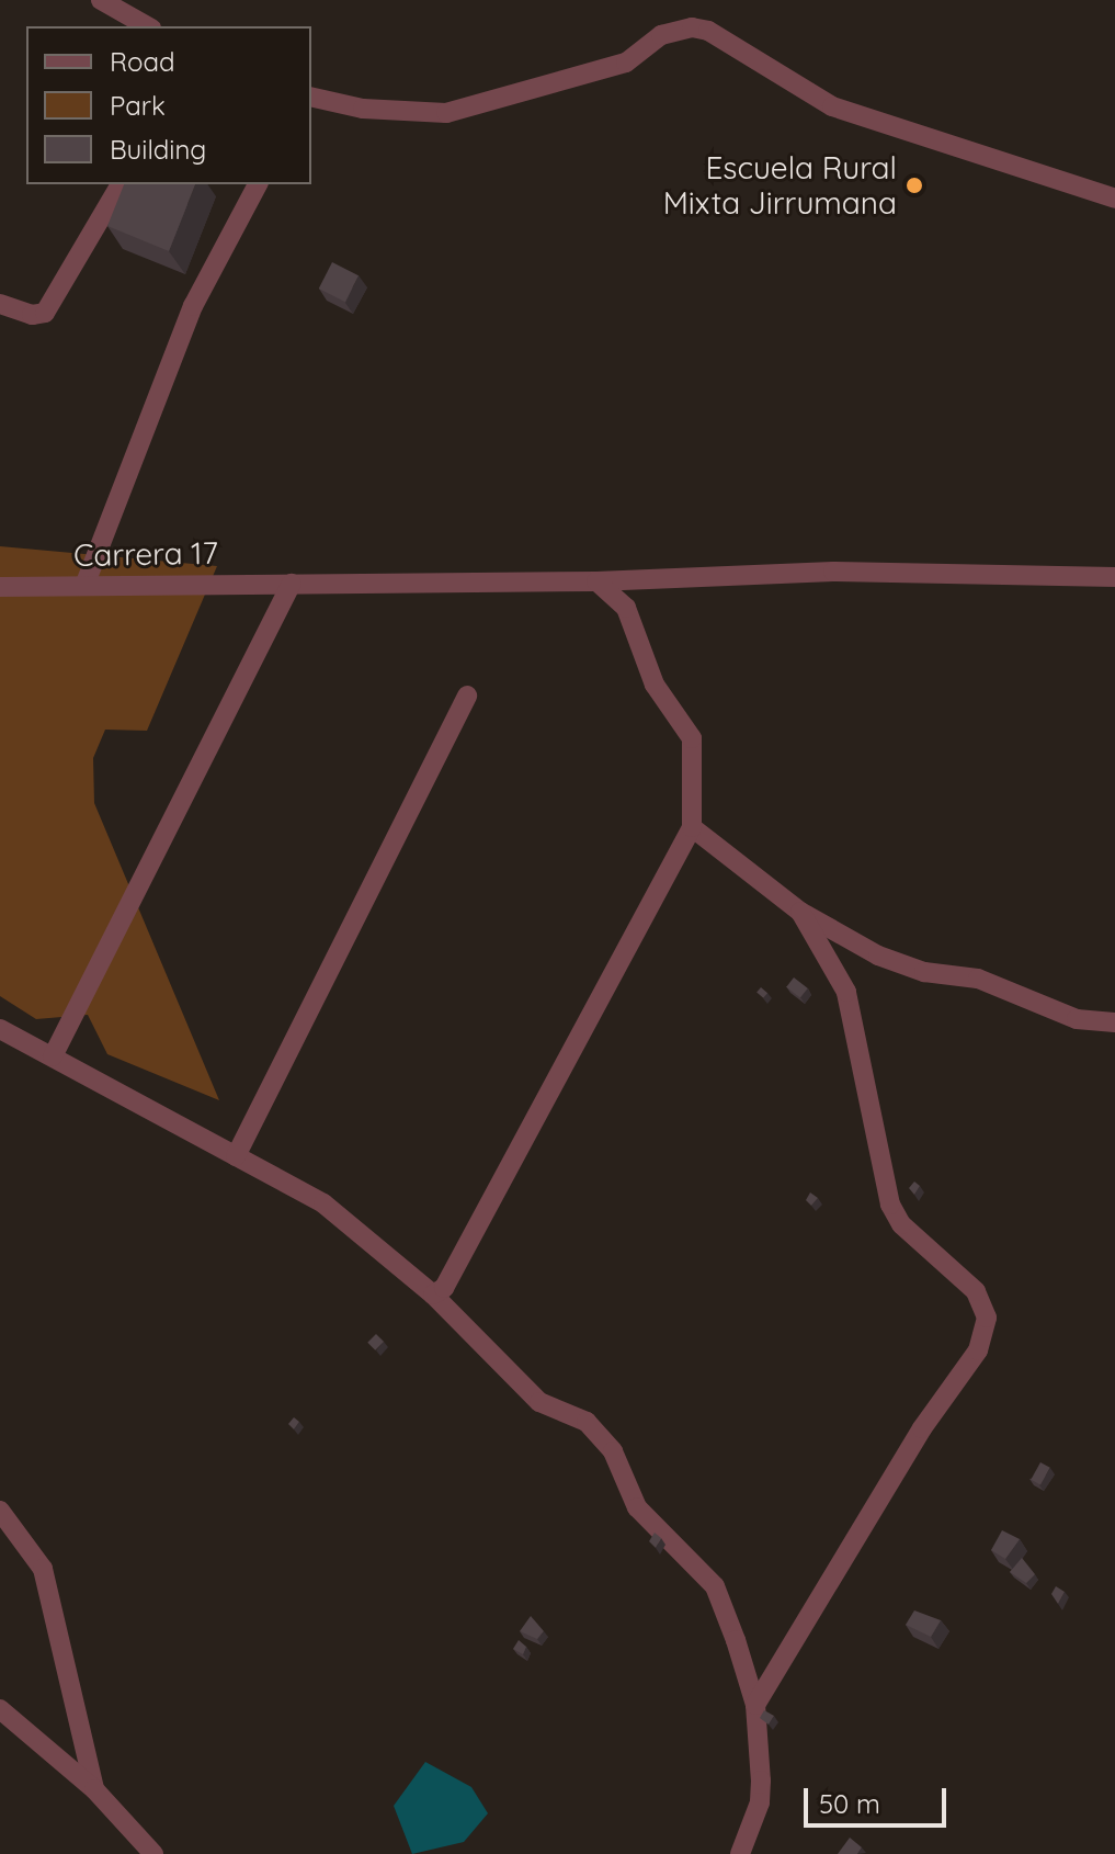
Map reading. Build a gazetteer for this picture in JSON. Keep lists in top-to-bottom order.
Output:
{
  "streets": {
    "street": ["Carrera 17"]
  },
  "places": ["Escuela Rural Mixta Jirrumana"],
  "legend": ["Road", "Park", "Building"],
  "scale_bar": "50 m"
}
